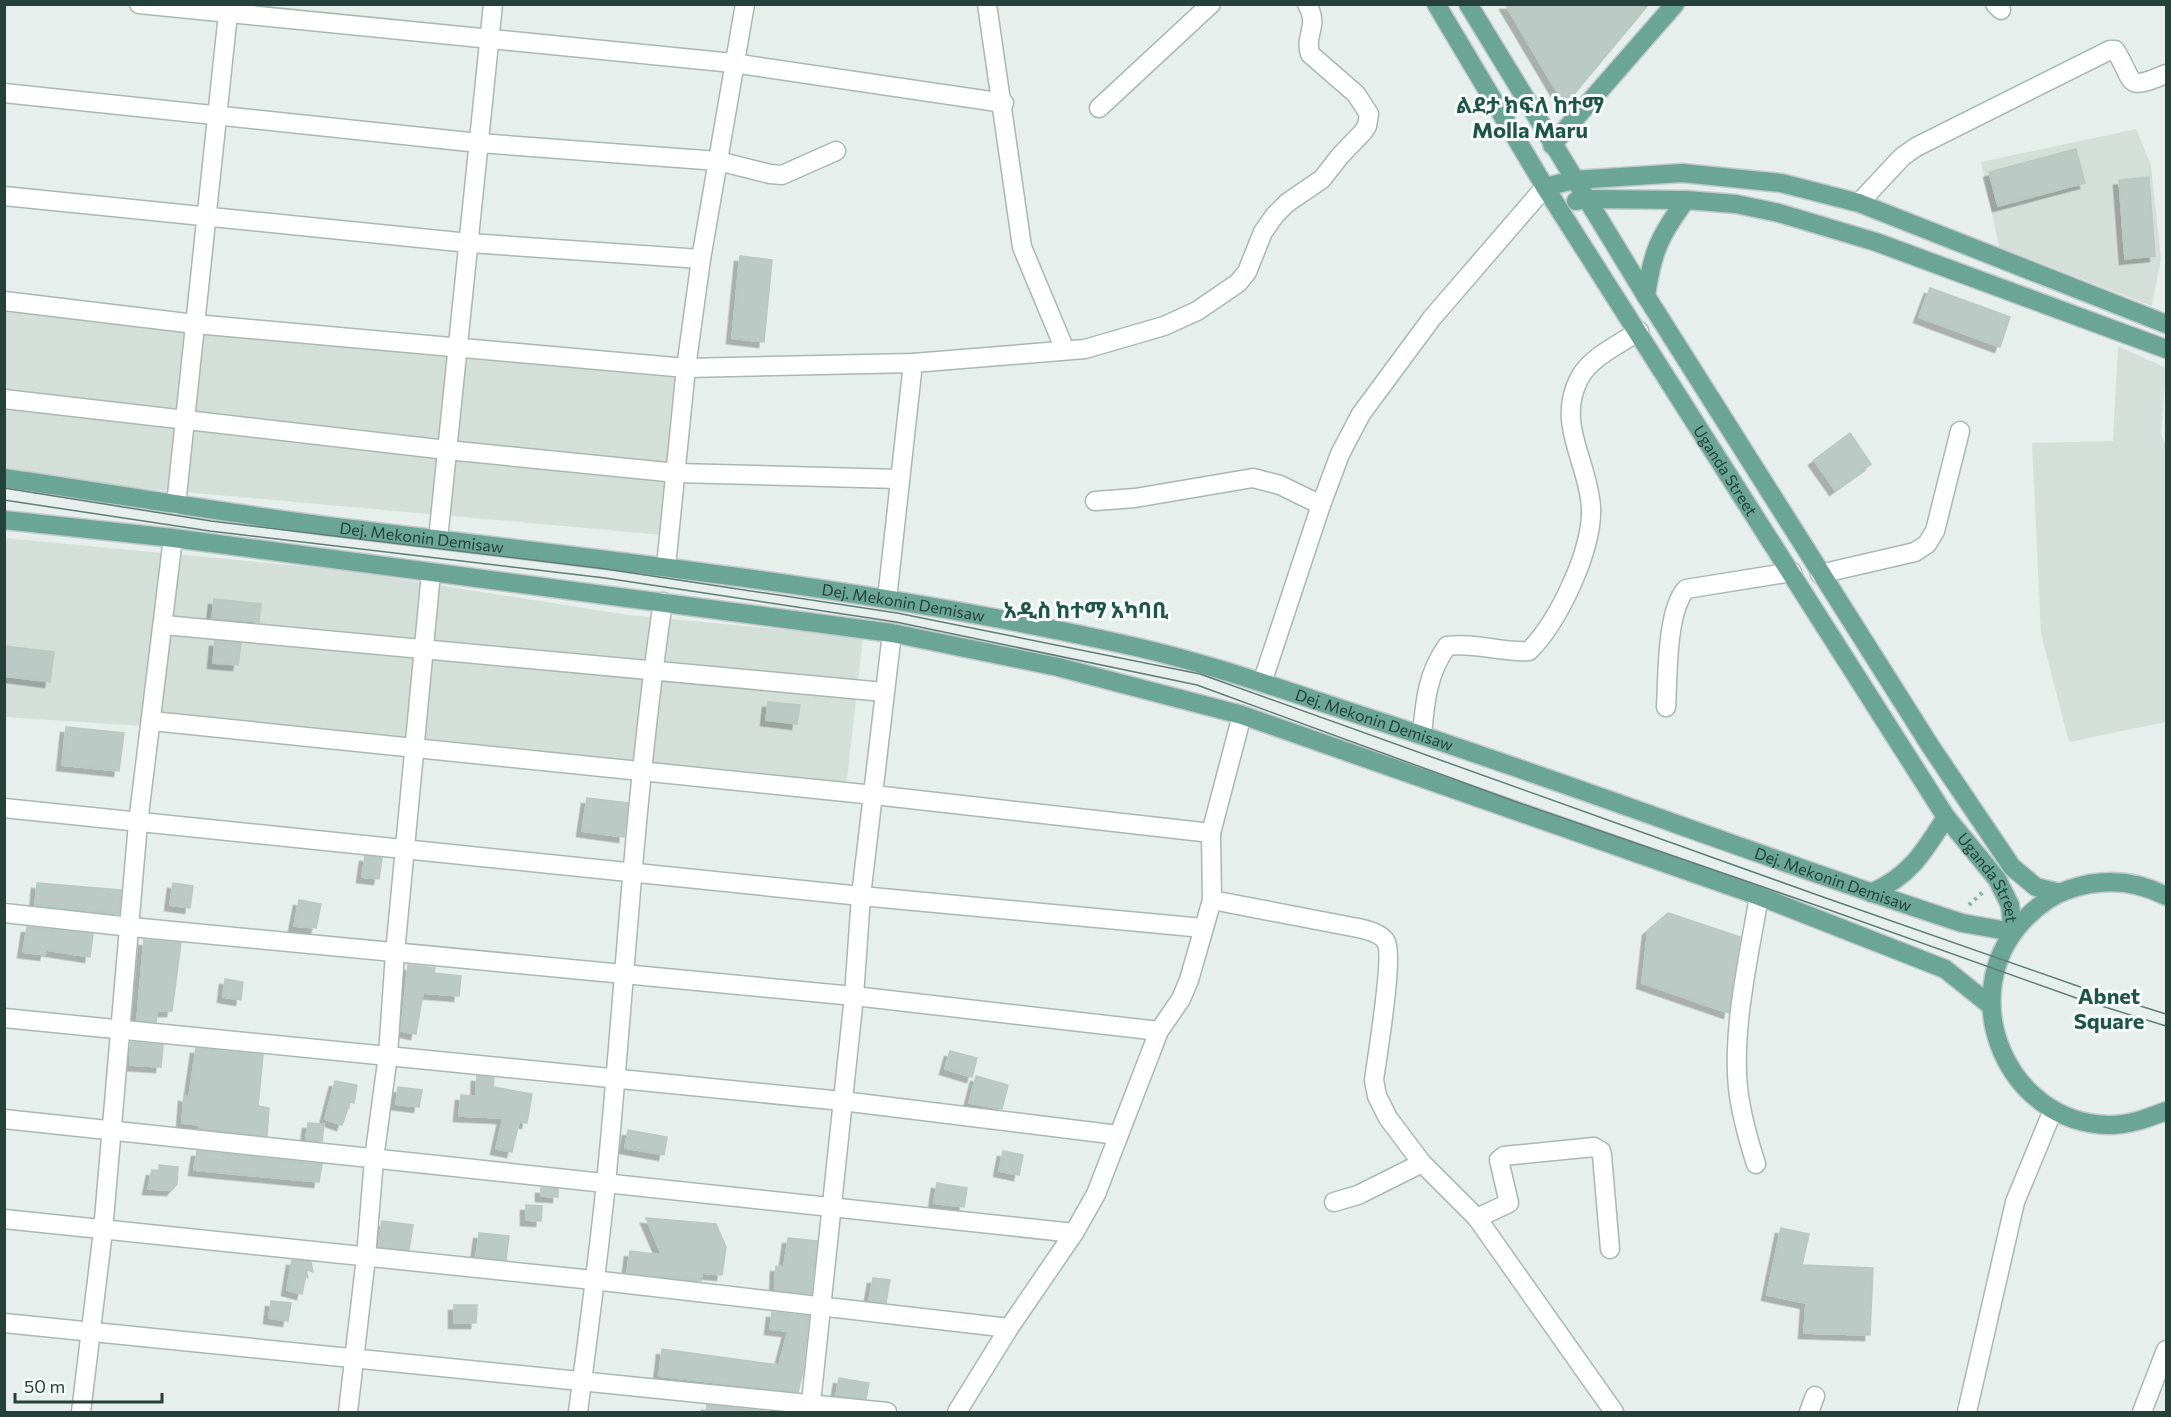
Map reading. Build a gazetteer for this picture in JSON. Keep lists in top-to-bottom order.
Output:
{
  "streets": {
    "main road": ["Uganda Street", "Dej. Mekonin Demisaw"]
  },
  "crossings": [
    ["Uganda Street", "Dej. Mekonin Demisaw"]
  ],
  "districts": ["ልደታ ክፍለ ከተማ Molla Maru", "አዲስ ከተማ አካባቢ", "Abnet Square"],
  "scale_bar": "50 m"
}
